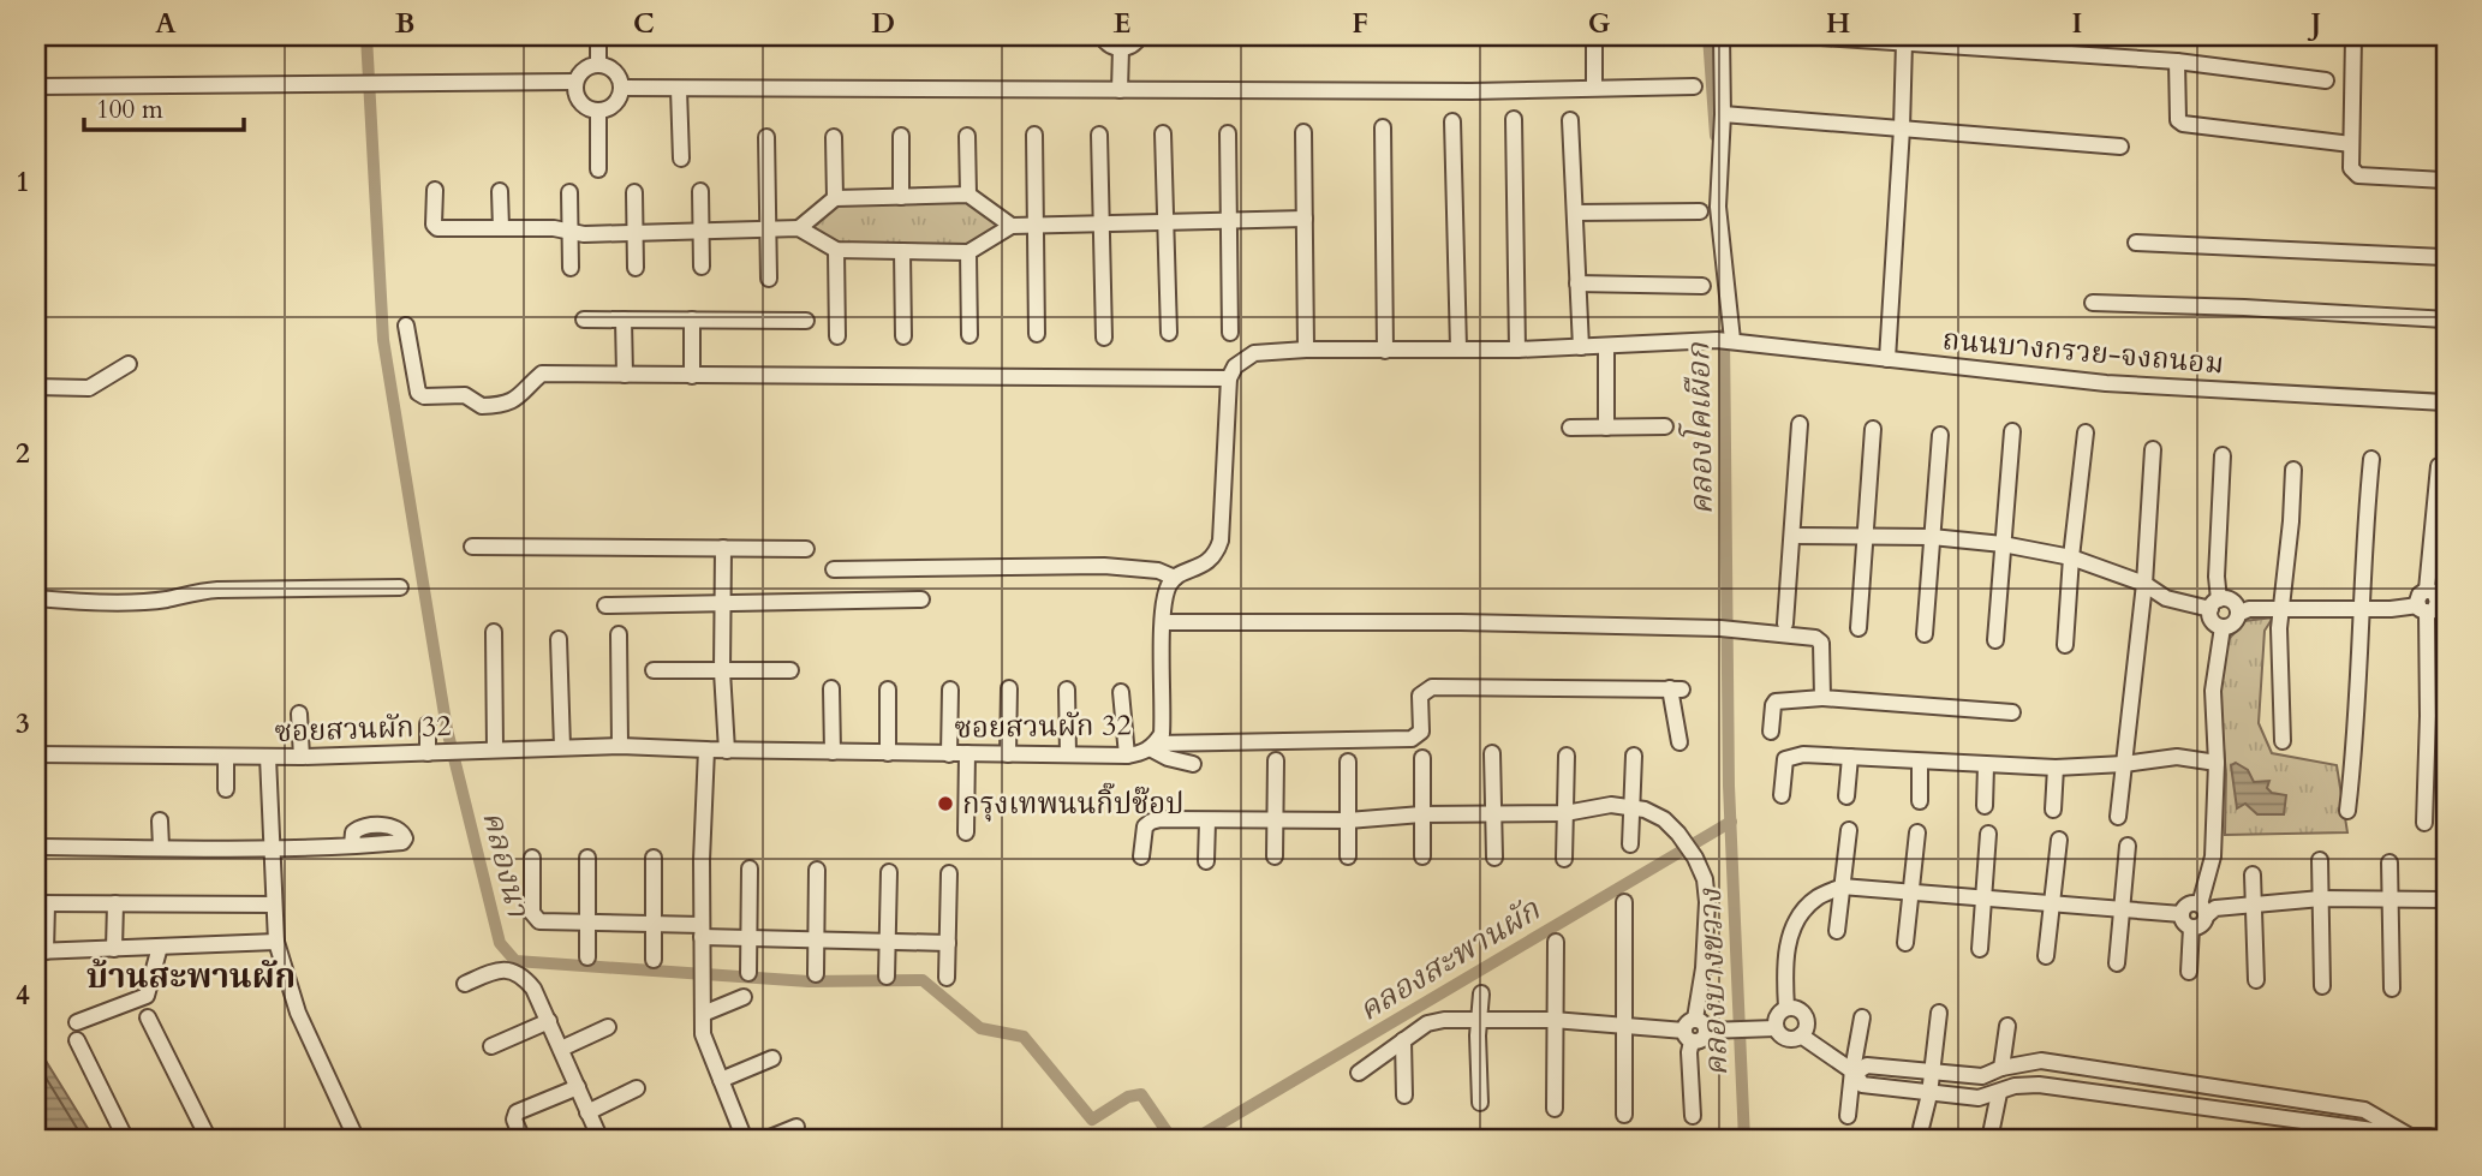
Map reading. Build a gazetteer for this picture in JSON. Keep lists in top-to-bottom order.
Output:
{
  "streets": {
    "street": ["ถนนบางกรวย-จงถนอม", "ซอยสวนผัก 32"]
  },
  "districts": ["บ้านสะพานผัก"],
  "water": [
    "คลองโคเผือก",
    "คลองนา",
    "คลองสะพานผัก",
    "คลองบางขวาง"
  ],
  "places": ["กรุงเทพนนกิ๊ปช๊อป"],
  "scale_bar": "100 m",
  "grid": {
    "columns": [
      "A",
      "B",
      "C",
      "D",
      "E",
      "F",
      "G",
      "H",
      "I",
      "J"
    ],
    "rows": [
      "1",
      "2",
      "3",
      "4"
    ]
  }
}
